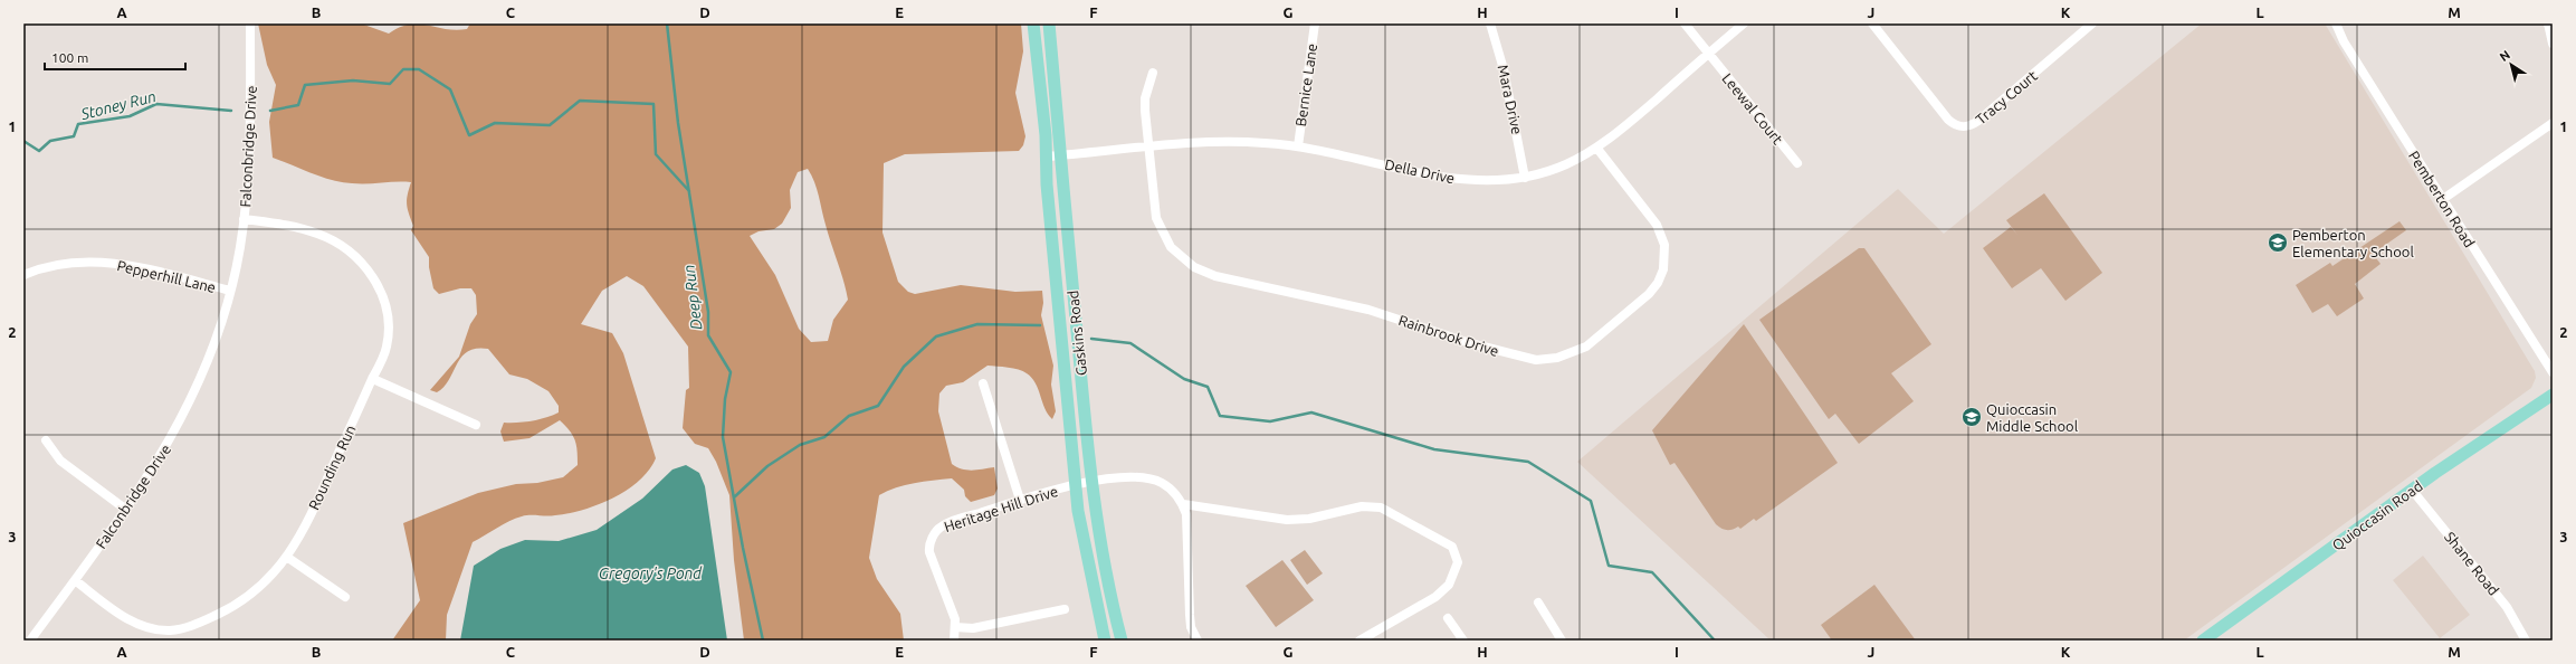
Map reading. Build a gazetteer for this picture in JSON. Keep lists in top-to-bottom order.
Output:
{
  "streets": {
    "main road": ["Gaskins Road", "Quioccasin Road"],
    "street": [
      "Bernice Lane",
      "Tracy Court",
      "Mara Drive",
      "Leewal Court",
      "Falconbridge Drive",
      "Della Drive",
      "Pemberton Road",
      "Pepperhill Lane",
      "Rainbrook Drive",
      "Rounding Run",
      "Heritage Hill Drive",
      "Shane Road"
    ]
  },
  "crossings": [
    ["Bernice Lane", "Della Drive"],
    ["Mara Drive", "Della Drive"],
    ["Leewal Court", "Della Drive"],
    ["Falconbridge Drive", "Pepperhill Lane"],
    ["Falconbridge Drive", "Rounding Run"],
    ["Della Drive", "Gaskins Road"],
    ["Della Drive", "Rainbrook Drive"],
    ["Gaskins Road", "Heritage Hill Drive"],
    ["Quioccasin Road", "Shane Road"]
  ],
  "water": ["Stoney Run", "Deep Run", "Gregory's Pond"],
  "places": {
    "school or university": ["Pemberton Elementary School", "Quioccasin Middle School"]
  },
  "scale_bar": "100 m",
  "north": "top left",
  "grid": {
    "columns": [
      "A",
      "B",
      "C",
      "D",
      "E",
      "F",
      "G",
      "H",
      "I",
      "J",
      "K",
      "L",
      "M"
    ],
    "rows": ["1", "2", "3"]
  }
}
